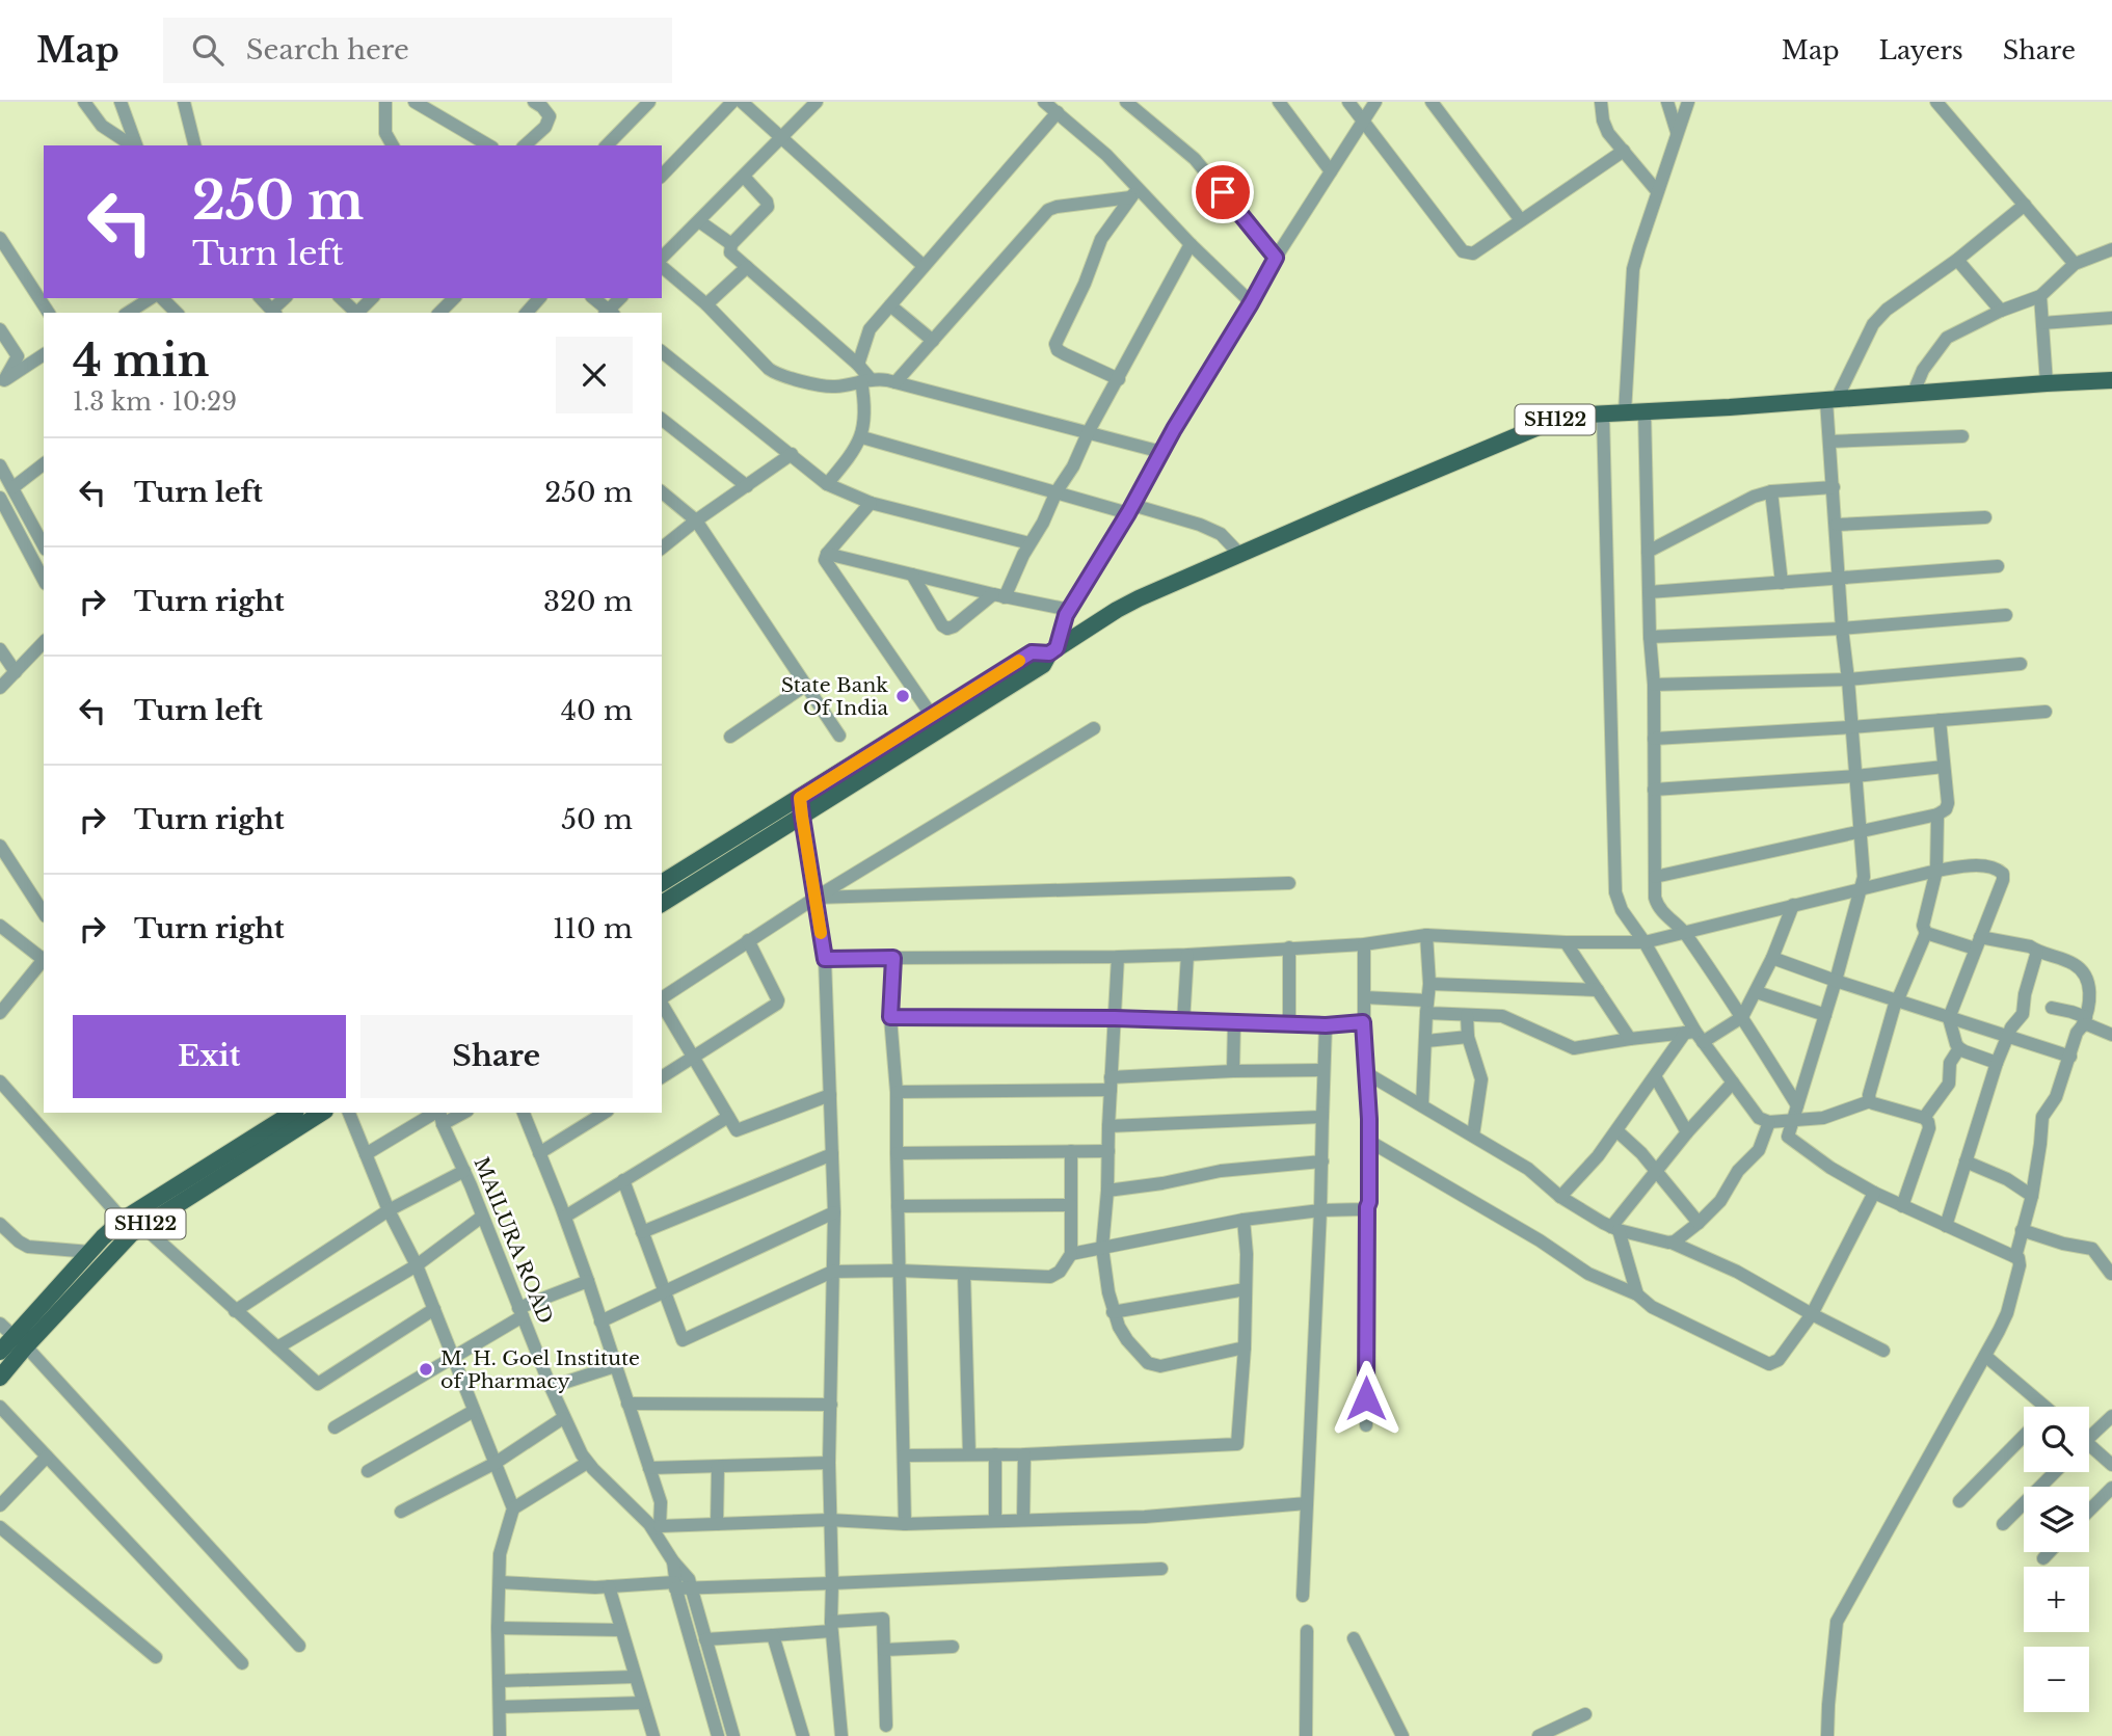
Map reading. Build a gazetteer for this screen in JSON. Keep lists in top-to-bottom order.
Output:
{
  "streets": {
    "main road": ["SH122"],
    "street": ["MAILURA ROAD"]
  },
  "places": ["State Bank Of India", "M. H. Goel Institute of Pharmacy"],
  "page": {
    "header": "Map",
    "search": "Search here",
    "nav": ["Map", "Layers", "Share"],
    "turn": ["250 m", "Turn left"],
    "heading": ["4 min", "1.3 km · 10:29"],
    "list": [
      {
        "name": "Turn left",
        "value": "250 m"
      },
      {
        "name": "Turn right",
        "value": "320 m"
      },
      {
        "name": "Turn left",
        "value": "40 m"
      },
      {
        "name": "Turn right",
        "value": "50 m"
      },
      {
        "name": "Turn right",
        "value": "110 m"
      }
    ],
    "buttons": ["Exit", "Share"],
    "map_buttons": ["+", "−"]
  }
}
